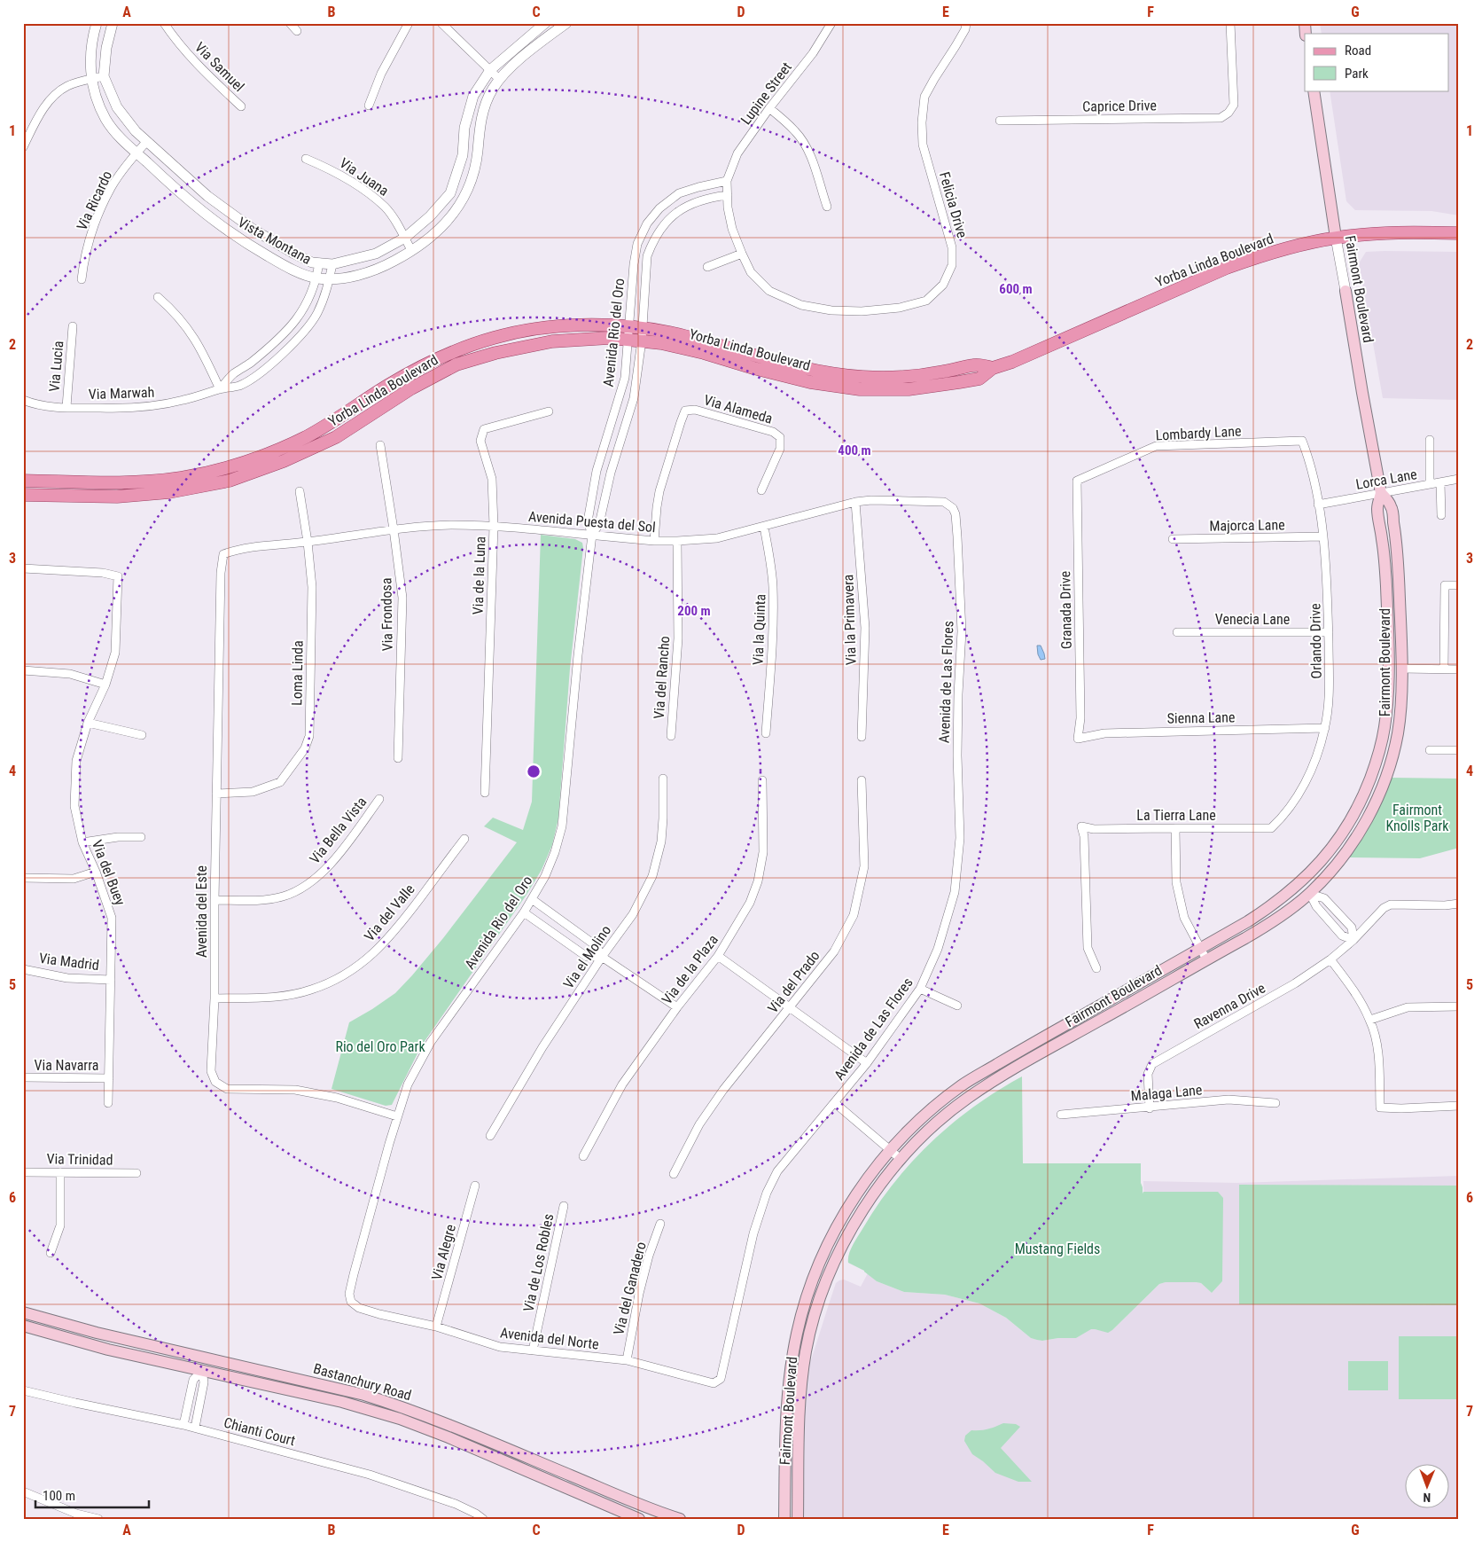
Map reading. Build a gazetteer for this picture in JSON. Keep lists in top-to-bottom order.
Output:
{
  "streets": {
    "main road": ["Yorba Linda Boulevard", "Fairmont Boulevard", "Bastanchury Road"],
    "street": [
      "Via Samuel",
      "Lupine Street",
      "Caprice Drive",
      "Via Juana",
      "Via Ricardo",
      "Felicia Drive",
      "Vista Montana",
      "Avenida Rio del Oro",
      "Via Lucia",
      "Via Marwah",
      "Via Alameda",
      "Lombardy Lane",
      "Lorca Lane",
      "Avenida Puesta del Sol",
      "Majorca Lane",
      "Via de la Luna",
      "Granada Drive",
      "Via Frondosa",
      "Venecia Lane",
      "Via la Primavera",
      "Via la Quinta",
      "Orlando Drive",
      "Loma Linda",
      "Via del Rancho",
      "Avenida de Las Flores",
      "Sienna Lane",
      "La Tierra Lane",
      "Via Bella Vista",
      "Via del Buey",
      "Avenida del Este",
      "Via del Valle",
      "Via el Molino",
      "Via Madrid",
      "Via de la Plaza",
      "Via del Prado",
      "Ravenna Drive",
      "Via Navarra",
      "Malaga Lane",
      "Via Trinidad",
      "Via Alegre",
      "Via de Los Robles",
      "Via del Ganadero",
      "Avenida del Norte",
      "Chianti Court"
    ]
  },
  "crossings": [
    ["Lupine Street", "Felicia Drive"],
    ["Lupine Street", "Avenida Rio del Oro"],
    ["Via Juana", "Vista Montana"],
    ["Via Ricardo", "Vista Montana"],
    ["Felicia Drive", "Avenida Rio del Oro"],
    ["Vista Montana", "Via Marwah"],
    ["Yorba Linda Boulevard", "Fairmont Boulevard"],
    ["Yorba Linda Boulevard", "Avenida Rio del Oro"],
    ["Fairmont Boulevard", "Lorca Lane"],
    ["Avenida Rio del Oro", "Avenida Puesta del Sol"],
    ["Avenida Rio del Oro", "Avenida del Este"],
    ["Avenida Rio del Oro", "Avenida del Norte"],
    ["Via Lucia", "Via Marwah"],
    ["Via Alameda", "Avenida Puesta del Sol"],
    ["Lombardy Lane", "Granada Drive"],
    ["Lombardy Lane", "Orlando Drive"],
    ["Lorca Lane", "Orlando Drive"],
    ["Avenida Puesta del Sol", "Via de la Luna"],
    ["Avenida Puesta del Sol", "Via Frondosa"],
    ["Avenida Puesta del Sol", "Via la Primavera"],
    ["Avenida Puesta del Sol", "Via la Quinta"],
    ["Avenida Puesta del Sol", "Loma Linda"],
    ["Avenida Puesta del Sol", "Via del Rancho"],
    ["Avenida Puesta del Sol", "Avenida de Las Flores"],
    ["Avenida Puesta del Sol", "Avenida del Este"],
    ["Majorca Lane", "Orlando Drive"],
    ["Granada Drive", "Sienna Lane"],
    ["Venecia Lane", "Orlando Drive"],
    ["Orlando Drive", "Sienna Lane"],
    ["Orlando Drive", "La Tierra Lane"],
    ["Loma Linda", "Avenida del Este"],
    ["Avenida de Las Flores", "Avenida del Norte"],
    ["Via Bella Vista", "Avenida del Este"],
    ["Via del Buey", "Via Madrid"],
    ["Via del Buey", "Via Navarra"],
    ["Avenida del Este", "Via del Valle"],
    ["Ravenna Drive", "Malaga Lane"],
    ["Via Alegre", "Avenida del Norte"],
    ["Via de Los Robles", "Avenida del Norte"],
    ["Via del Ganadero", "Avenida del Norte"]
  ],
  "parks": ["Fairmont Knolls Park", "Rio del Oro Park", "Mustang Fields"],
  "legend": ["Road", "Park"],
  "scale_bar": "100 m",
  "north": "bottom",
  "grid": {
    "columns": [
      "A",
      "B",
      "C",
      "D",
      "E",
      "F",
      "G"
    ],
    "rows": [
      "1",
      "2",
      "3",
      "4",
      "5",
      "6",
      "7"
    ]
  },
  "rings": ["600 m", "400 m", "200 m"]
}
